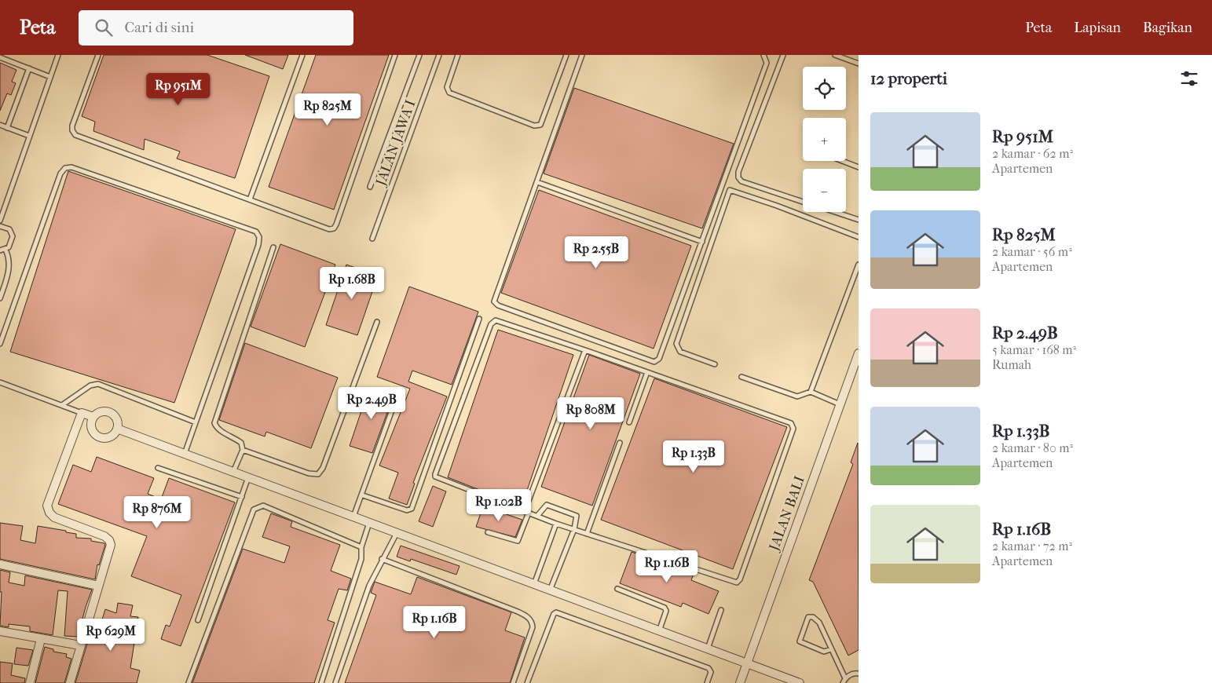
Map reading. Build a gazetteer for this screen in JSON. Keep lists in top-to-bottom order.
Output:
{
  "streets": {
    "street": ["JALAN BALI"],
    "lane": ["JALAN JAWA I"]
  },
  "page": {
    "header": "Peta",
    "search": "Cari di sini",
    "nav": ["Peta", "Lapisan", "Bagikan"],
    "heading": "12 properti",
    "map_buttons": ["+", "−"],
    "price": [
      "Rp 951M",
      "Rp 825M",
      "Rp 2.55B",
      "Rp 1.68B",
      "Rp 2.49B",
      "Rp 808M",
      "Rp 1.33B",
      "Rp 1.02B",
      "Rp 876M",
      "Rp 1.16B",
      "Rp 1.16B",
      "Rp 629M"
    ],
    "list": [
      {
        "name": "Rp 951M",
        "note": "2 kamar · 62 m² · Apartemen"
      },
      {
        "name": "Rp 825M",
        "note": "2 kamar · 56 m² · Apartemen"
      },
      {
        "name": "Rp 2.49B",
        "note": "5 kamar · 168 m² · Rumah"
      },
      {
        "name": "Rp 1.33B",
        "note": "2 kamar · 80 m² · Apartemen"
      },
      {
        "name": "Rp 1.16B",
        "note": "2 kamar · 72 m² · Apartemen"
      }
    ]
  }
}
